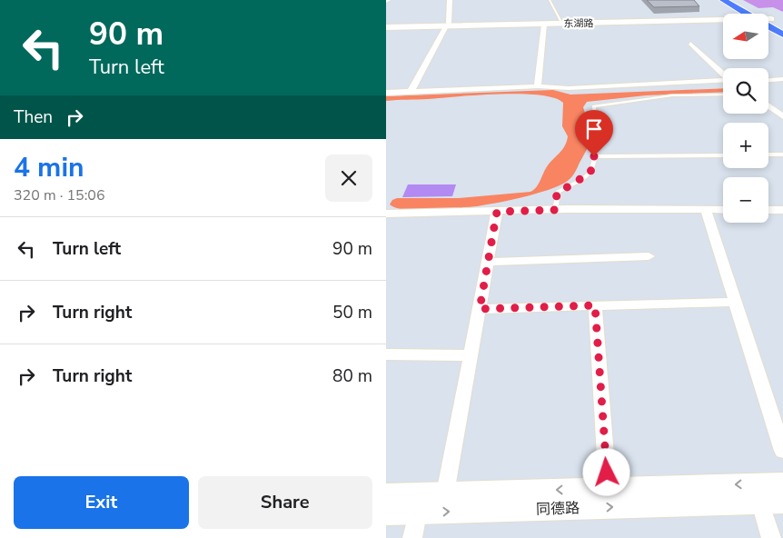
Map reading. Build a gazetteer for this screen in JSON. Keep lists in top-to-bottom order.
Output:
{
  "streets": {
    "main road": ["东湖路", "同德路"]
  },
  "north": "left",
  "page": {
    "turn": ["90 m", "Turn left"],
    "map_buttons": ["+", "−"],
    "then": "Then",
    "heading": ["4 min", "320 m · 15:06"],
    "list": [
      {
        "name": "Turn left",
        "value": "90 m"
      },
      {
        "name": "Turn right",
        "value": "50 m"
      },
      {
        "name": "Turn right",
        "value": "80 m"
      }
    ],
    "buttons": ["Exit", "Share"]
  }
}
